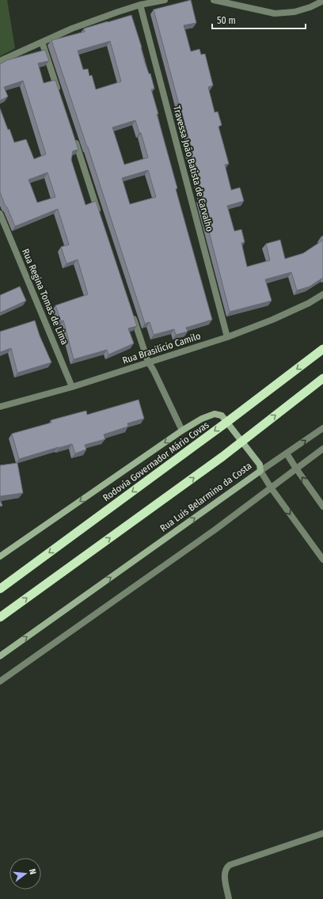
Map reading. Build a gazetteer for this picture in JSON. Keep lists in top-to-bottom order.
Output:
{
  "streets": {
    "highway": ["Rodovia Governador Mário Covas"],
    "main road": ["Rua Luís Belarmino da Costa"],
    "street": ["Travessa João Batista de Carvalho", "Rua Regina Tomas de Lima", "Rua Brasilício Camilo"]
  },
  "crossings": [
    ["Travessa João Batista de Carvalho", "Rua Brasilício Camilo"],
    ["Rua Regina Tomas de Lima", "Rua Brasilício Camilo"]
  ],
  "scale_bar": "50 m",
  "north": "right"
}
